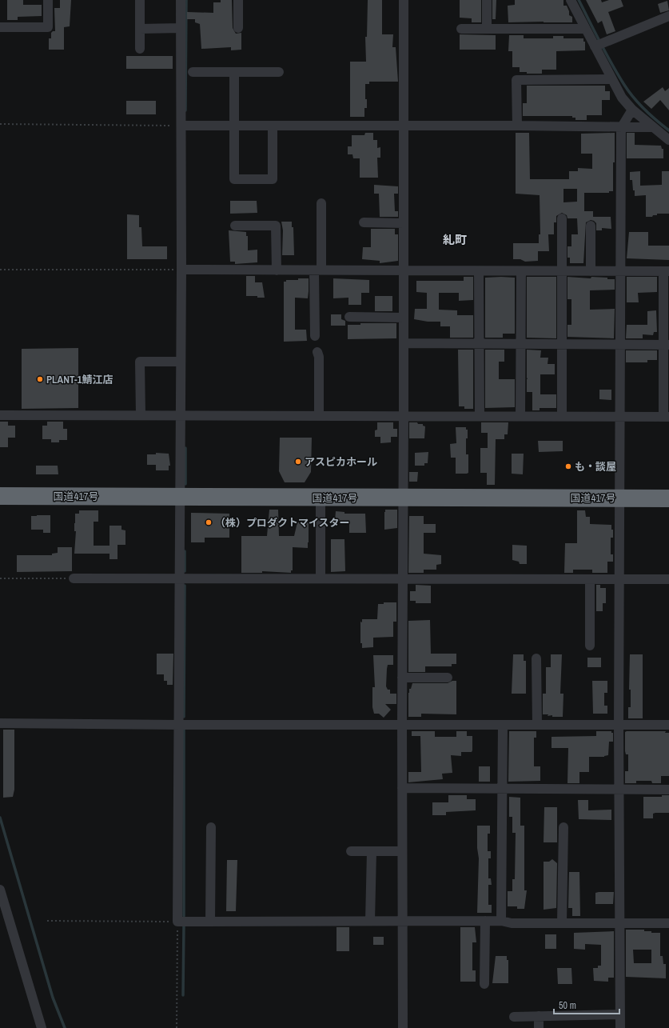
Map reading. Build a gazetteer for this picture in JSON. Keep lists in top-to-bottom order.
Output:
{
  "streets": {
    "highway": ["国道417号"]
  },
  "districts": ["糺町"],
  "places": [
    "PLANT-1鯖江店",
    "アスピカホール",
    "も・談屋",
    "（株）プロダクトマイスター"
  ],
  "scale_bar": "50 m"
}
